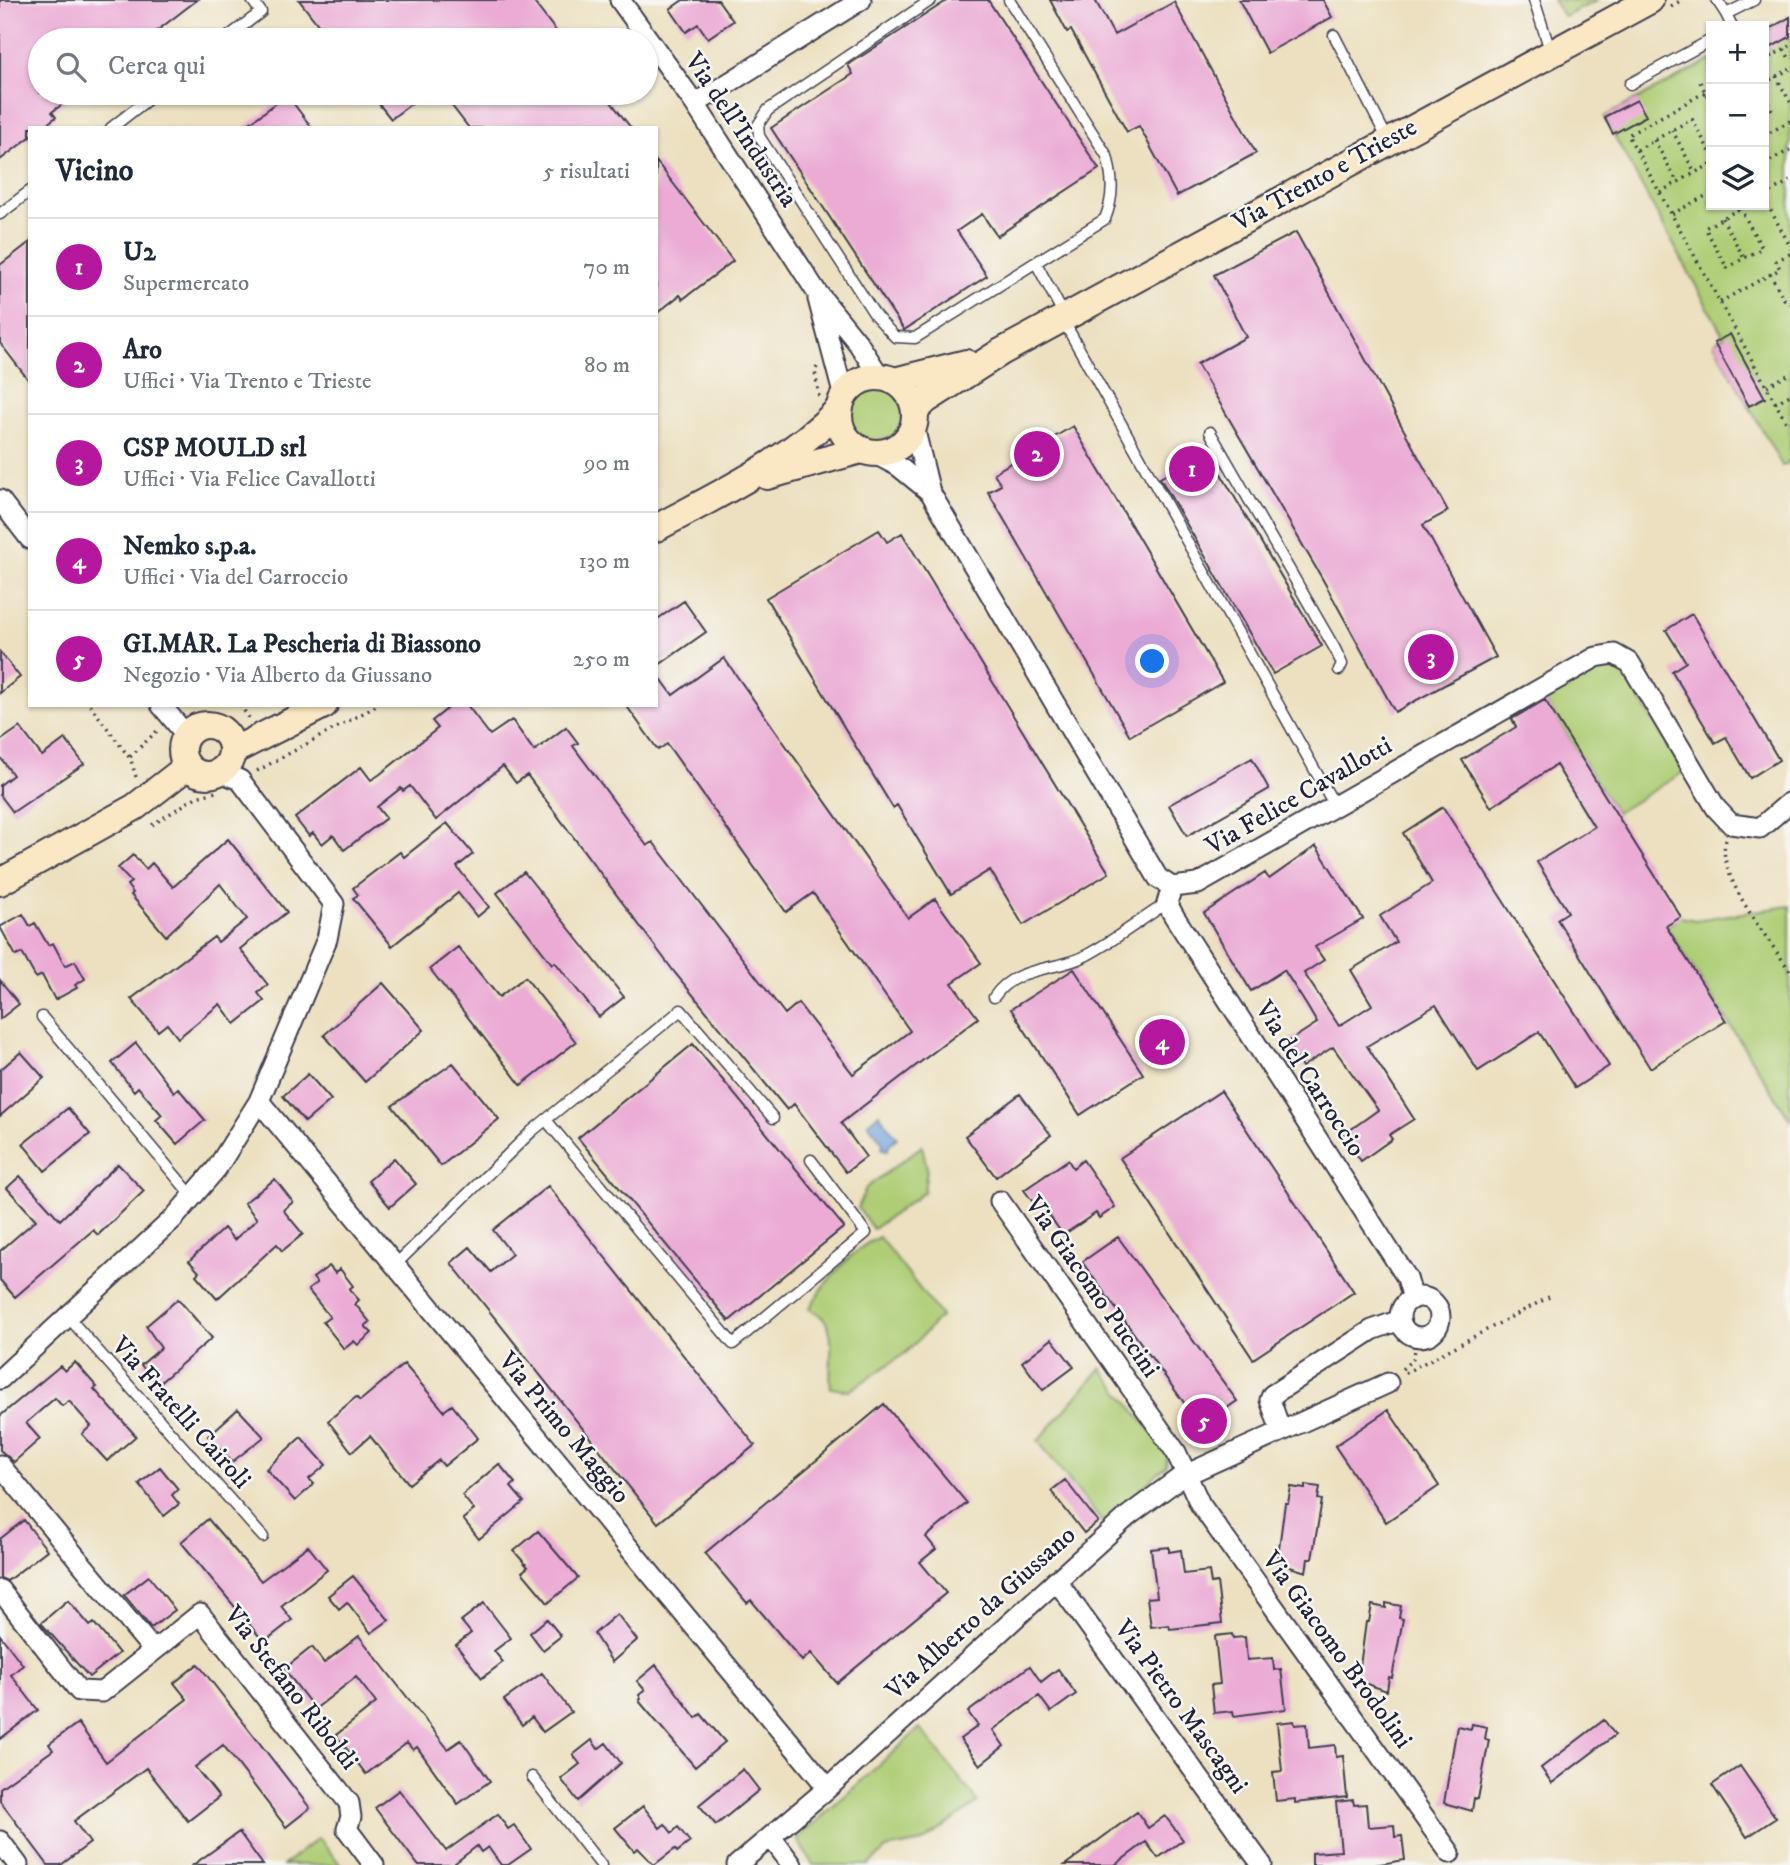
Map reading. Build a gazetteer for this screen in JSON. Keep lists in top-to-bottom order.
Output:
{
  "streets": {
    "street": [
      "Via dell'Industria",
      "Via Trento e Trieste",
      "Via Felice Cavallotti",
      "Via del Carroccio",
      "Via Giacomo Puccini",
      "Via Primo Maggio",
      "Via Alberto da Giussano",
      "Via Giacomo Brodolini",
      "Via Stefano Riboldi",
      "Via Pietro Mascagni"
    ],
    "lane": ["Via Fratelli Cairoli"]
  },
  "crossings": [
    ["Via dell'Industria", "Via Trento e Trieste"],
    ["Via Felice Cavallotti", "Via del Carroccio"],
    ["Via Giacomo Puccini", "Via Alberto da Giussano"],
    ["Via Giacomo Puccini", "Via Giacomo Brodolini"],
    ["Via Primo Maggio", "Via Alberto da Giussano"],
    ["Via Alberto da Giussano", "Via Giacomo Brodolini"],
    ["Via Alberto da Giussano", "Via Pietro Mascagni"]
  ],
  "page": {
    "map_buttons": ["+", "−"],
    "search": "Cerca qui",
    "heading": ["Vicino", "5 risultati"],
    "list": [
      {
        "mark": "1",
        "name": "U2",
        "note": "Supermercato",
        "value": "70 m"
      },
      {
        "mark": "2",
        "name": "Aro",
        "note": "Uffici · Via Trento e Trieste",
        "value": "80 m"
      },
      {
        "mark": "3",
        "name": "CSP MOULD srl",
        "note": "Uffici · Via Felice Cavallotti",
        "value": "90 m"
      },
      {
        "mark": "4",
        "name": "Nemko s.p.a.",
        "note": "Uffici · Via del Carroccio",
        "value": "130 m"
      },
      {
        "mark": "5",
        "name": "GI.MAR. La Pescheria di Biassono",
        "note": "Negozio · Via Alberto da Giussano",
        "value": "250 m"
      }
    ],
    "pins": [
      "2",
      "1",
      "3",
      "4",
      "5"
    ]
  }
}
